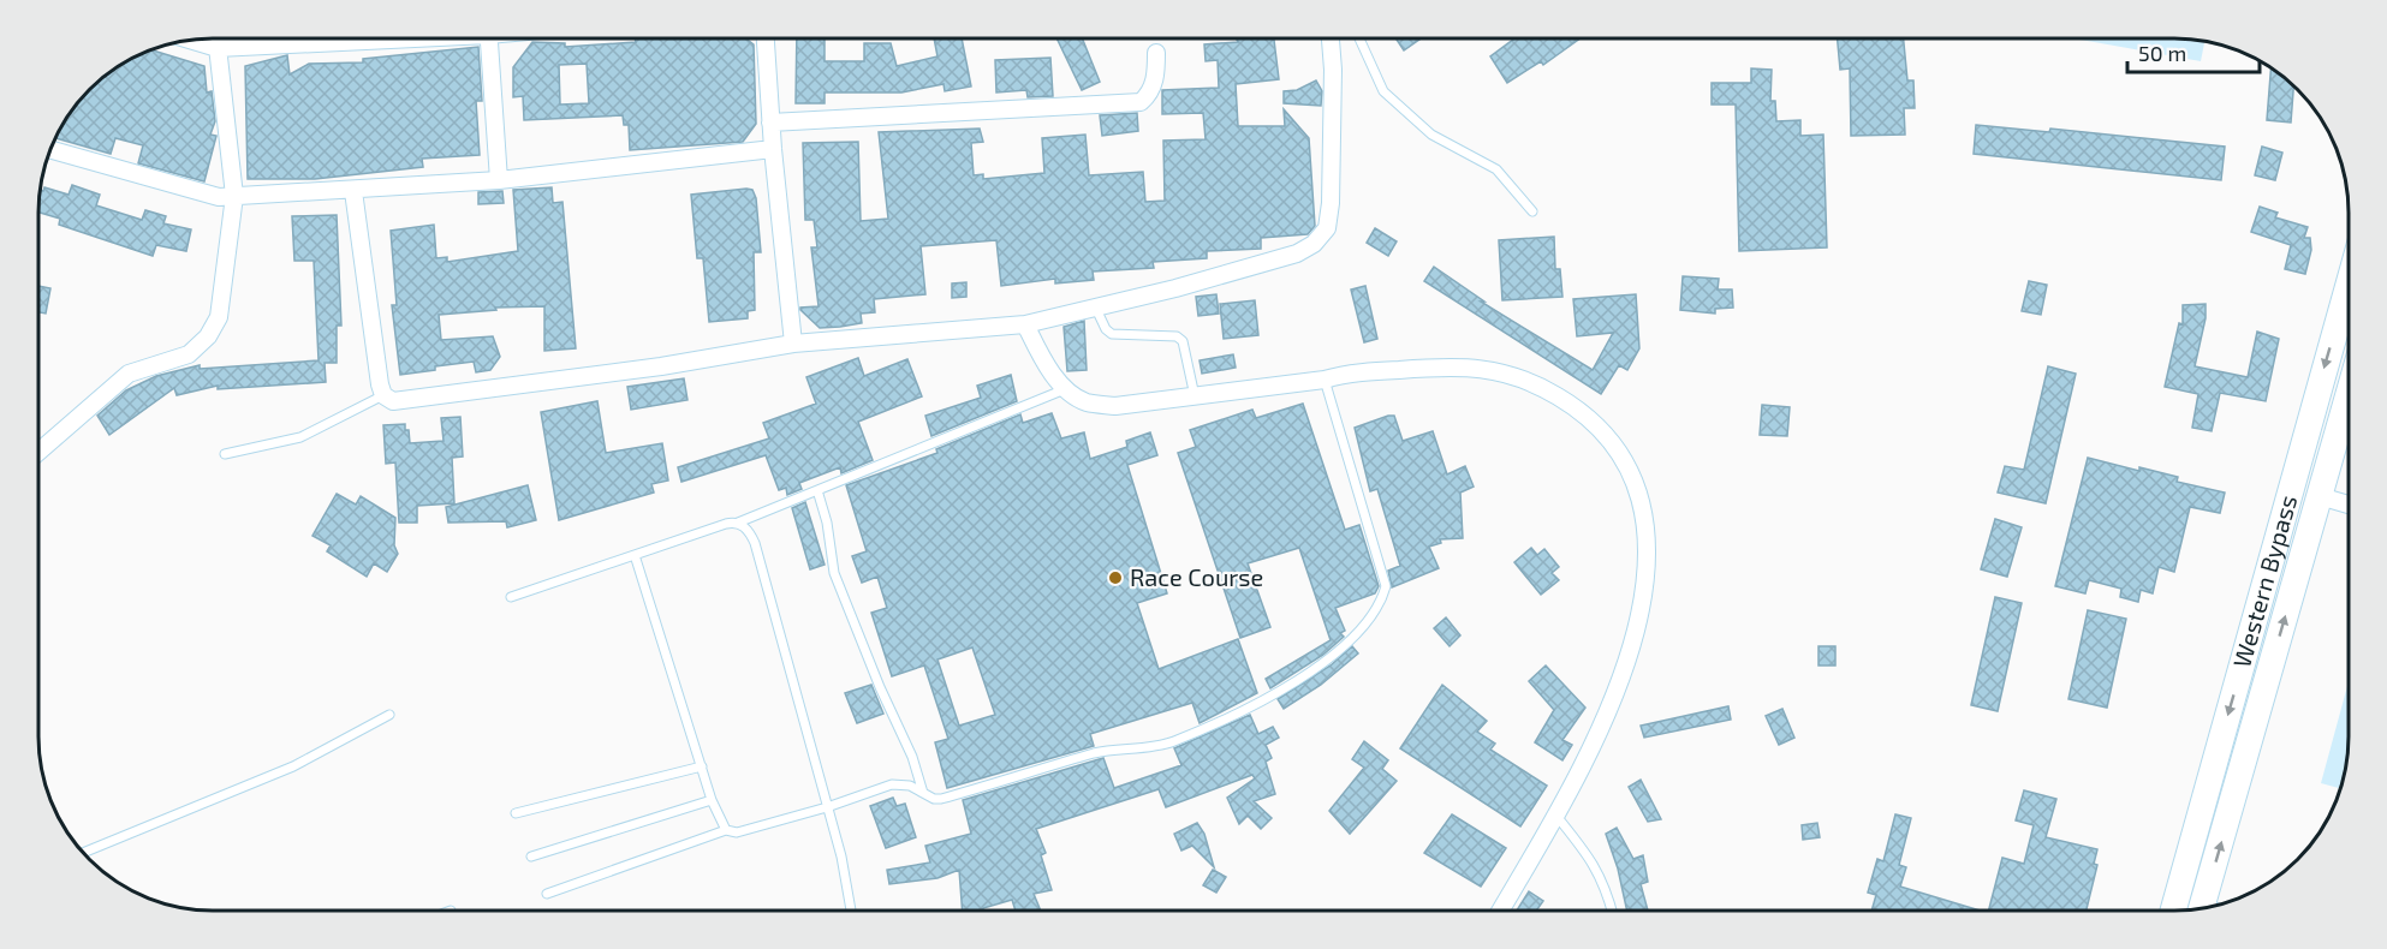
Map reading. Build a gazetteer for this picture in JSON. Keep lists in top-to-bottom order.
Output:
{
  "streets": {
    "highway": ["Western Bypass"]
  },
  "places": ["Race Course"],
  "scale_bar": "50 m"
}
